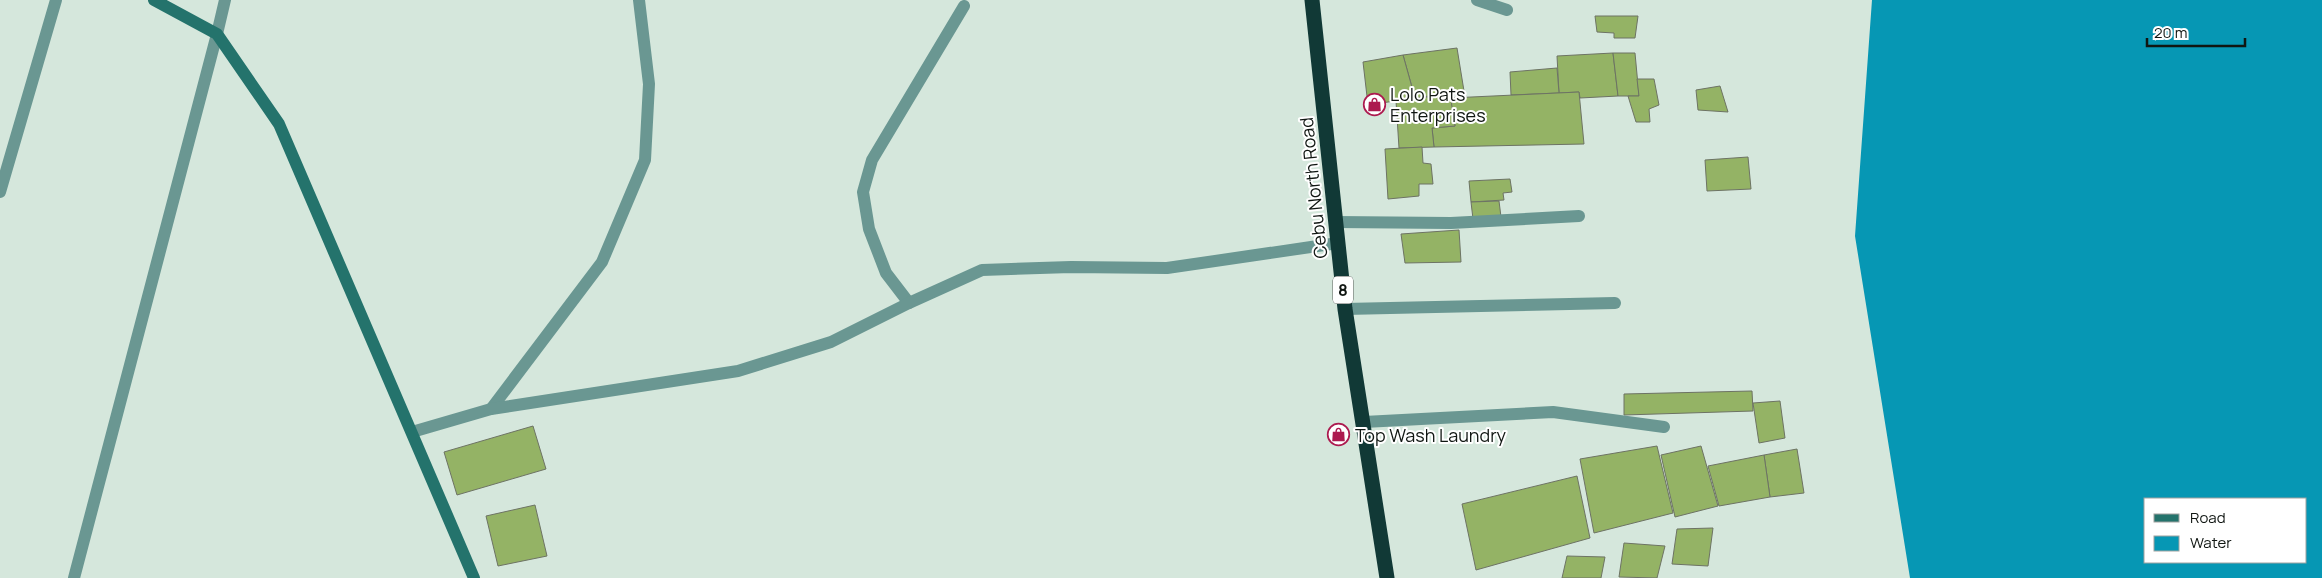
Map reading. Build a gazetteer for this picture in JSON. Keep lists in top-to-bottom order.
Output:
{
  "streets": {
    "highway": ["Cebu North Road", "8"]
  },
  "places": {
    "shop": ["Lolo Pats Enterprises", "Top Wash Laundry"]
  },
  "legend": ["Road", "Water"],
  "scale_bar": "20 m"
}
